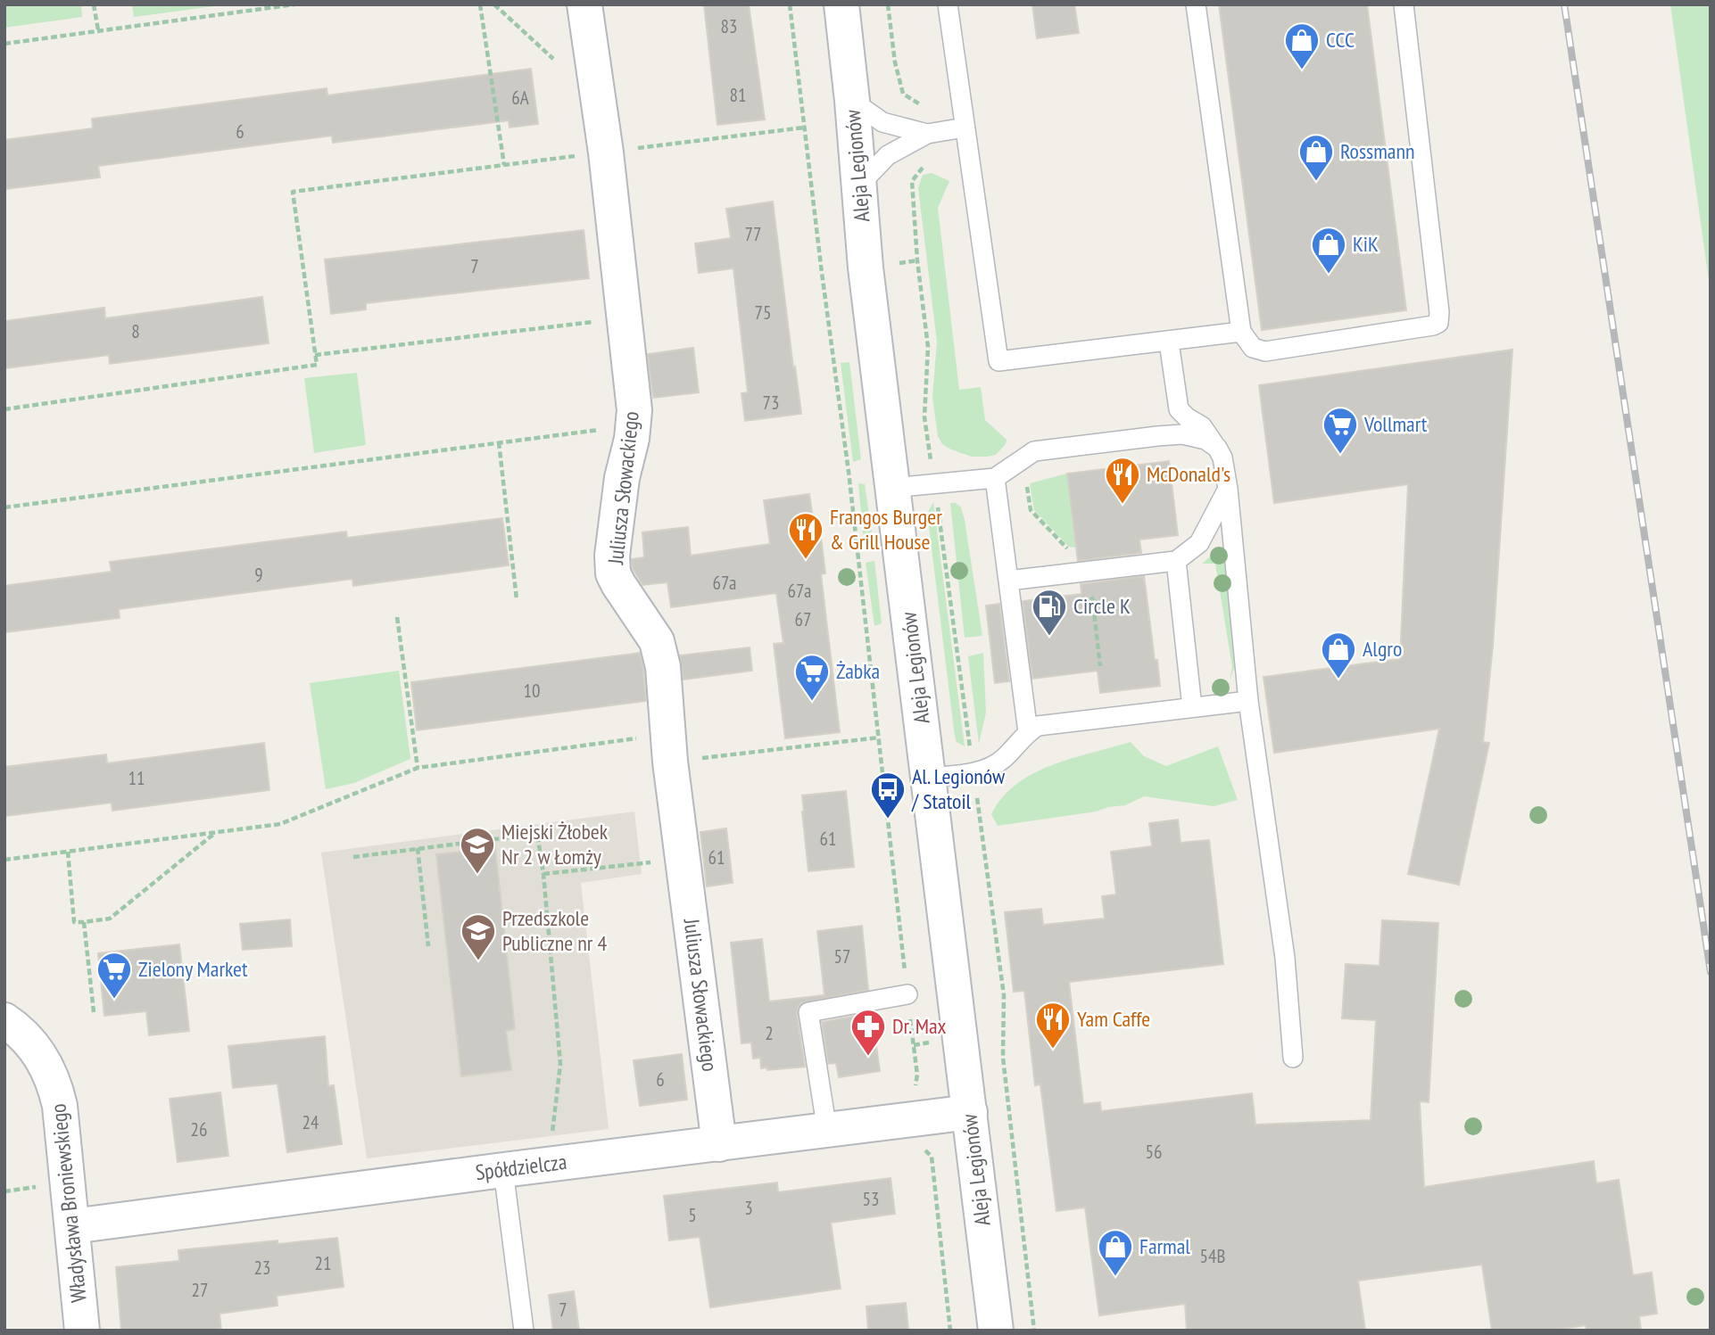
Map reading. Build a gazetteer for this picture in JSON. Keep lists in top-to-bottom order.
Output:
{
  "streets": {
    "street": [
      "Aleja Legionów",
      "Juliusza Słowackiego",
      "Spółdzielcza",
      "Władysława Broniewskiego"
    ]
  },
  "crossings": [
    ["Aleja Legionów", "Spółdzielcza"],
    ["Juliusza Słowackiego", "Spółdzielcza"],
    ["Spółdzielcza", "Władysława Broniewskiego"]
  ],
  "places": {
    "shop": [
      "CCC",
      "Rossmann",
      "KiK",
      "Algro",
      "Farmal"
    ],
    "supermarket": ["Vollmart", "Żabka", "Zielony Market"],
    "restaurant": ["McDonald's", "Frangos Burger & Grill House", "Yam Caffe"],
    "fuel station": ["Circle K"],
    "bus stop": ["Al. Legionów / Statoil"],
    "school or university": ["Miejski Żłobek Nr 2 w Łomży", "Przedszkole Publiczne nr 4"],
    "pharmacy": ["Dr. Max"]
  },
  "house_numbers": [
    "83",
    "81",
    "6A",
    "6",
    "77",
    "7",
    "75",
    "8",
    "73",
    "9",
    "67a",
    "67a",
    "67",
    "10",
    "11",
    "61",
    "61",
    "57",
    "2",
    "6",
    "24",
    "26",
    "56",
    "53",
    "3",
    "5",
    "54B",
    "21",
    "23",
    "27",
    "7"
  ]
}
